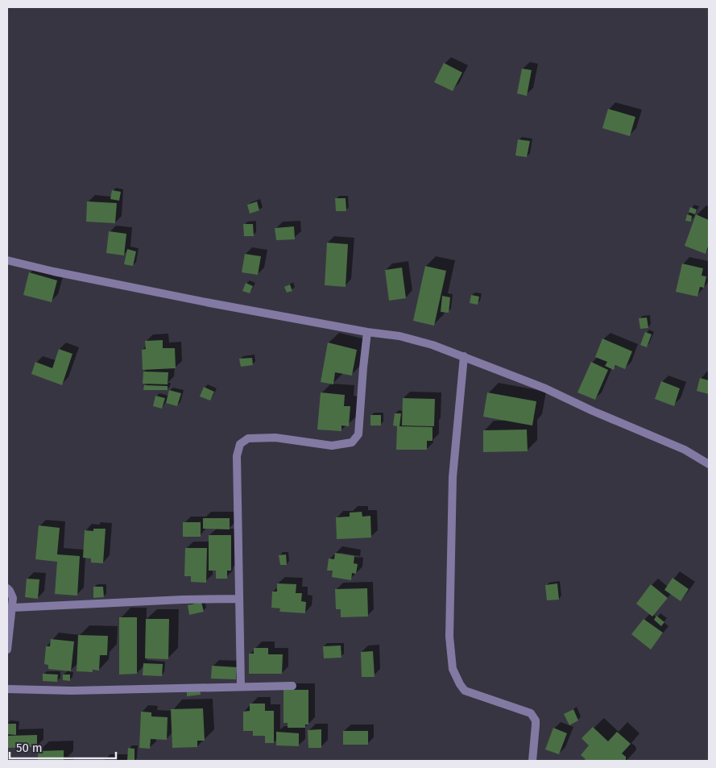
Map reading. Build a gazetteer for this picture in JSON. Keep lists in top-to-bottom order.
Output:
{
  "scale_bar": "50 m"
}
